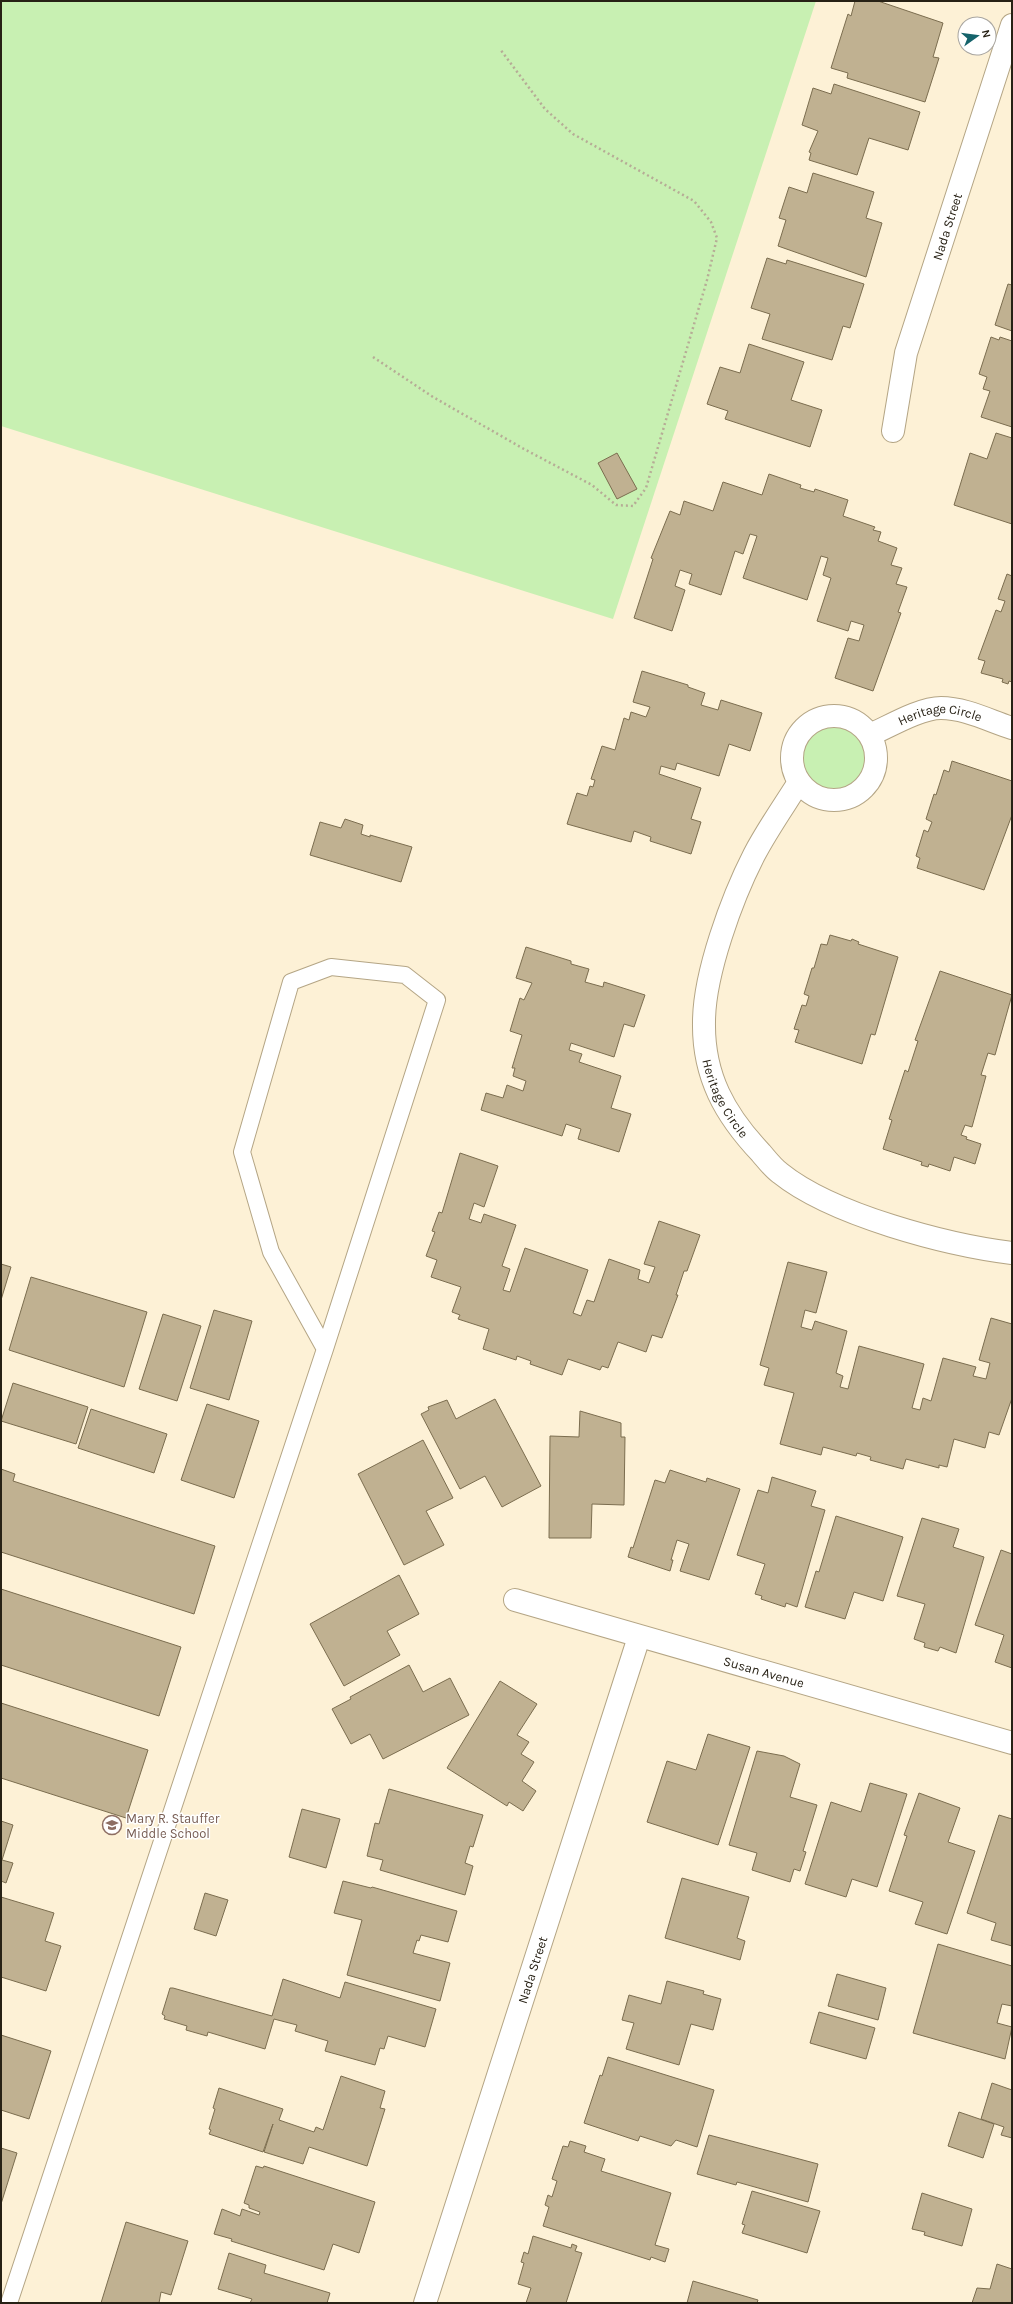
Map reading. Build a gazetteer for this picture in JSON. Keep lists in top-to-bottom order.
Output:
{
  "streets": {
    "street": ["Nada Street", "Heritage Circle", "Susan Avenue"]
  },
  "crossings": [
    ["Nada Street", "Susan Avenue"]
  ],
  "places": {
    "school or university": ["Mary R. Stauffer Middle School"]
  },
  "north": "right"
}
